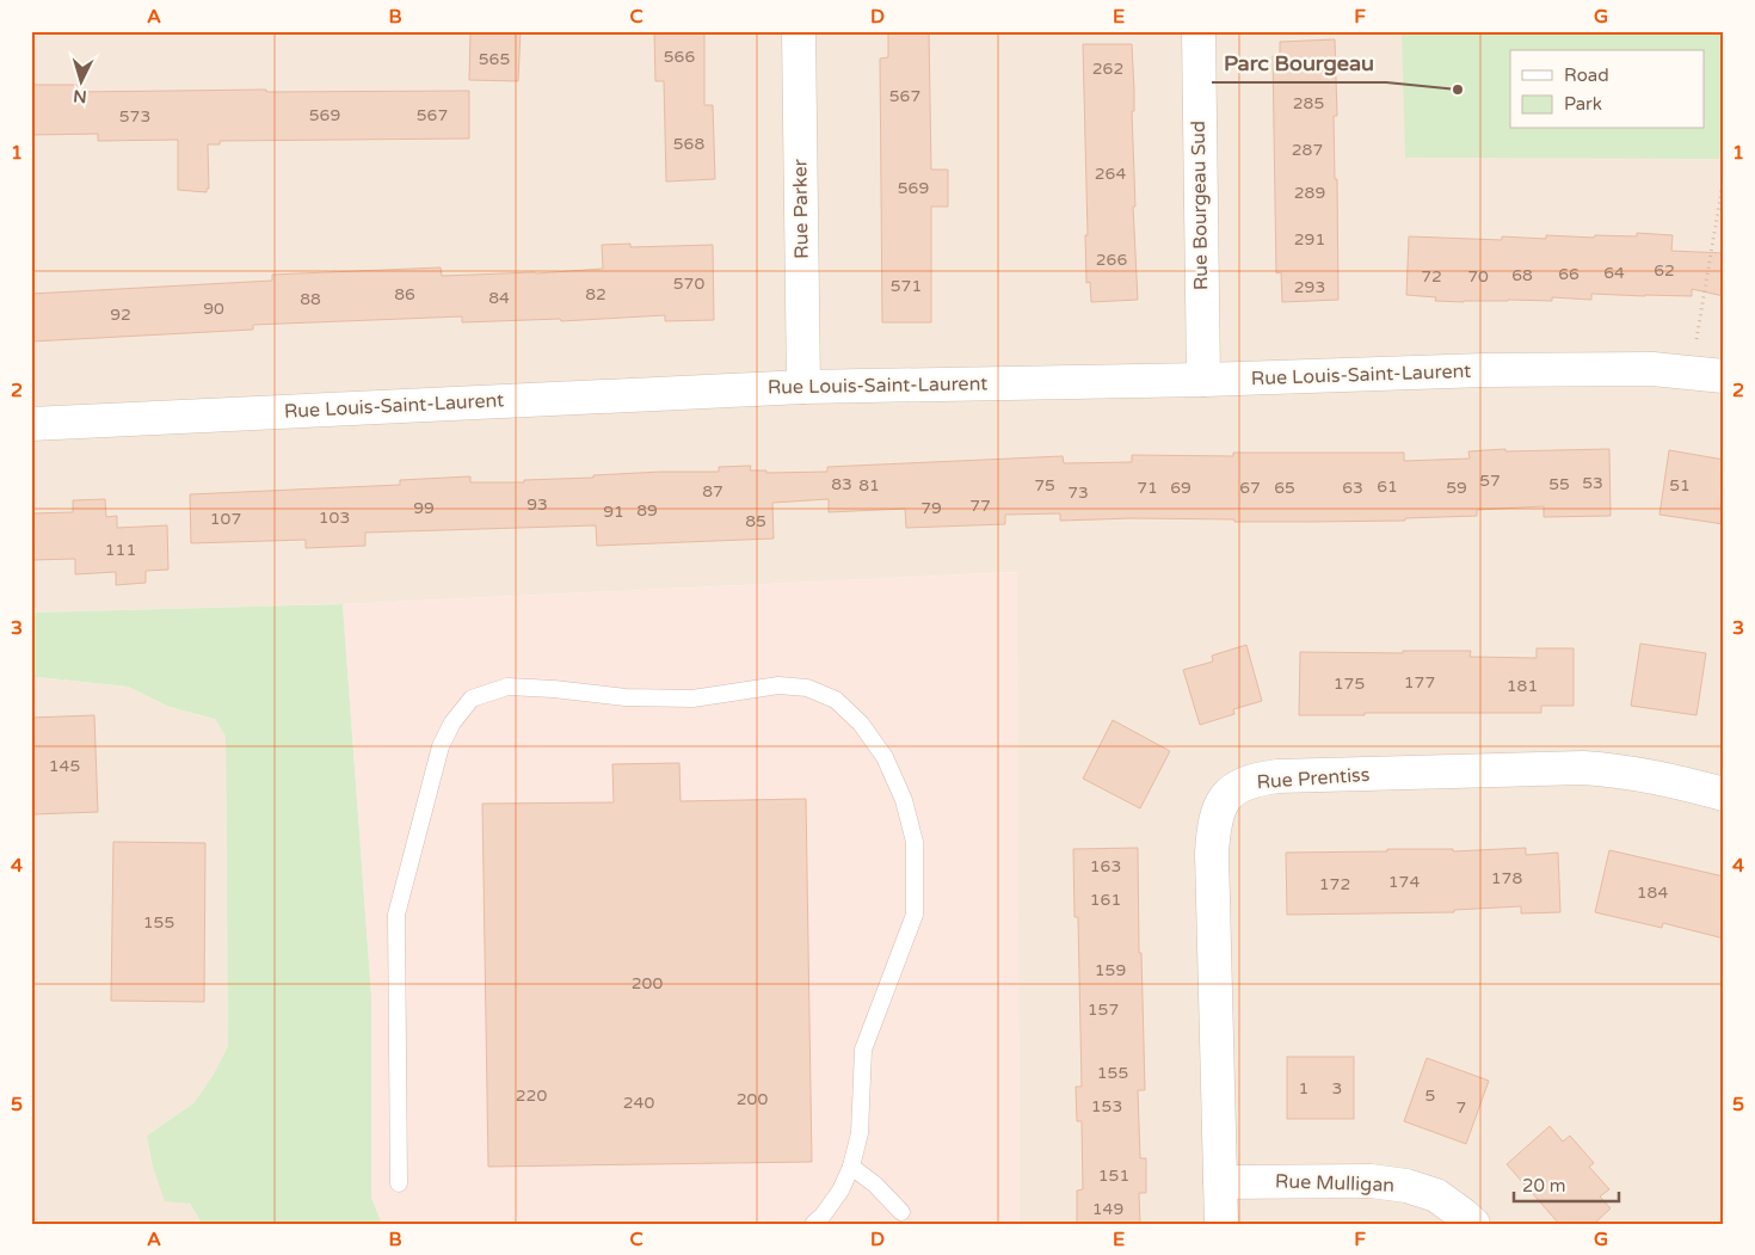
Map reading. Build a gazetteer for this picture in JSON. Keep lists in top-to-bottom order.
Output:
{
  "streets": {
    "street": [
      "Rue Bourgeau Sud",
      "Rue Parker",
      "Rue Louis-Saint-Laurent",
      "Rue Prentiss",
      "Rue Mulligan"
    ]
  },
  "crossings": [
    ["Rue Bourgeau Sud", "Rue Louis-Saint-Laurent"],
    ["Rue Parker", "Rue Louis-Saint-Laurent"],
    ["Rue Prentiss", "Rue Mulligan"]
  ],
  "places": ["Parc Bourgeau"],
  "house_numbers": [
    "566",
    "565",
    "262",
    "567",
    "285",
    "569",
    "567",
    "573",
    "568",
    "287",
    "264",
    "569",
    "289",
    "291",
    "266",
    "62",
    "64",
    "66",
    "68",
    "72",
    "70",
    "570",
    "571",
    "293",
    "86",
    "82",
    "84",
    "88",
    "90",
    "92",
    "57",
    "53",
    "83",
    "55",
    "81",
    "75",
    "51",
    "61",
    "71",
    "69",
    "67",
    "65",
    "63",
    "59",
    "87",
    "73",
    "93",
    "77",
    "99",
    "79",
    "89",
    "91",
    "103",
    "107",
    "85",
    "111",
    "177",
    "175",
    "181",
    "145",
    "163",
    "178",
    "174",
    "172",
    "184",
    "161",
    "155",
    "159",
    "200",
    "157",
    "155",
    "1",
    "3",
    "220",
    "5",
    "200",
    "240",
    "153",
    "7",
    "151",
    "149"
  ],
  "legend": ["Road", "Park"],
  "scale_bar": "20 m",
  "north": "bottom",
  "grid": {
    "columns": [
      "A",
      "B",
      "C",
      "D",
      "E",
      "F",
      "G"
    ],
    "rows": [
      "1",
      "2",
      "3",
      "4",
      "5"
    ]
  }
}
